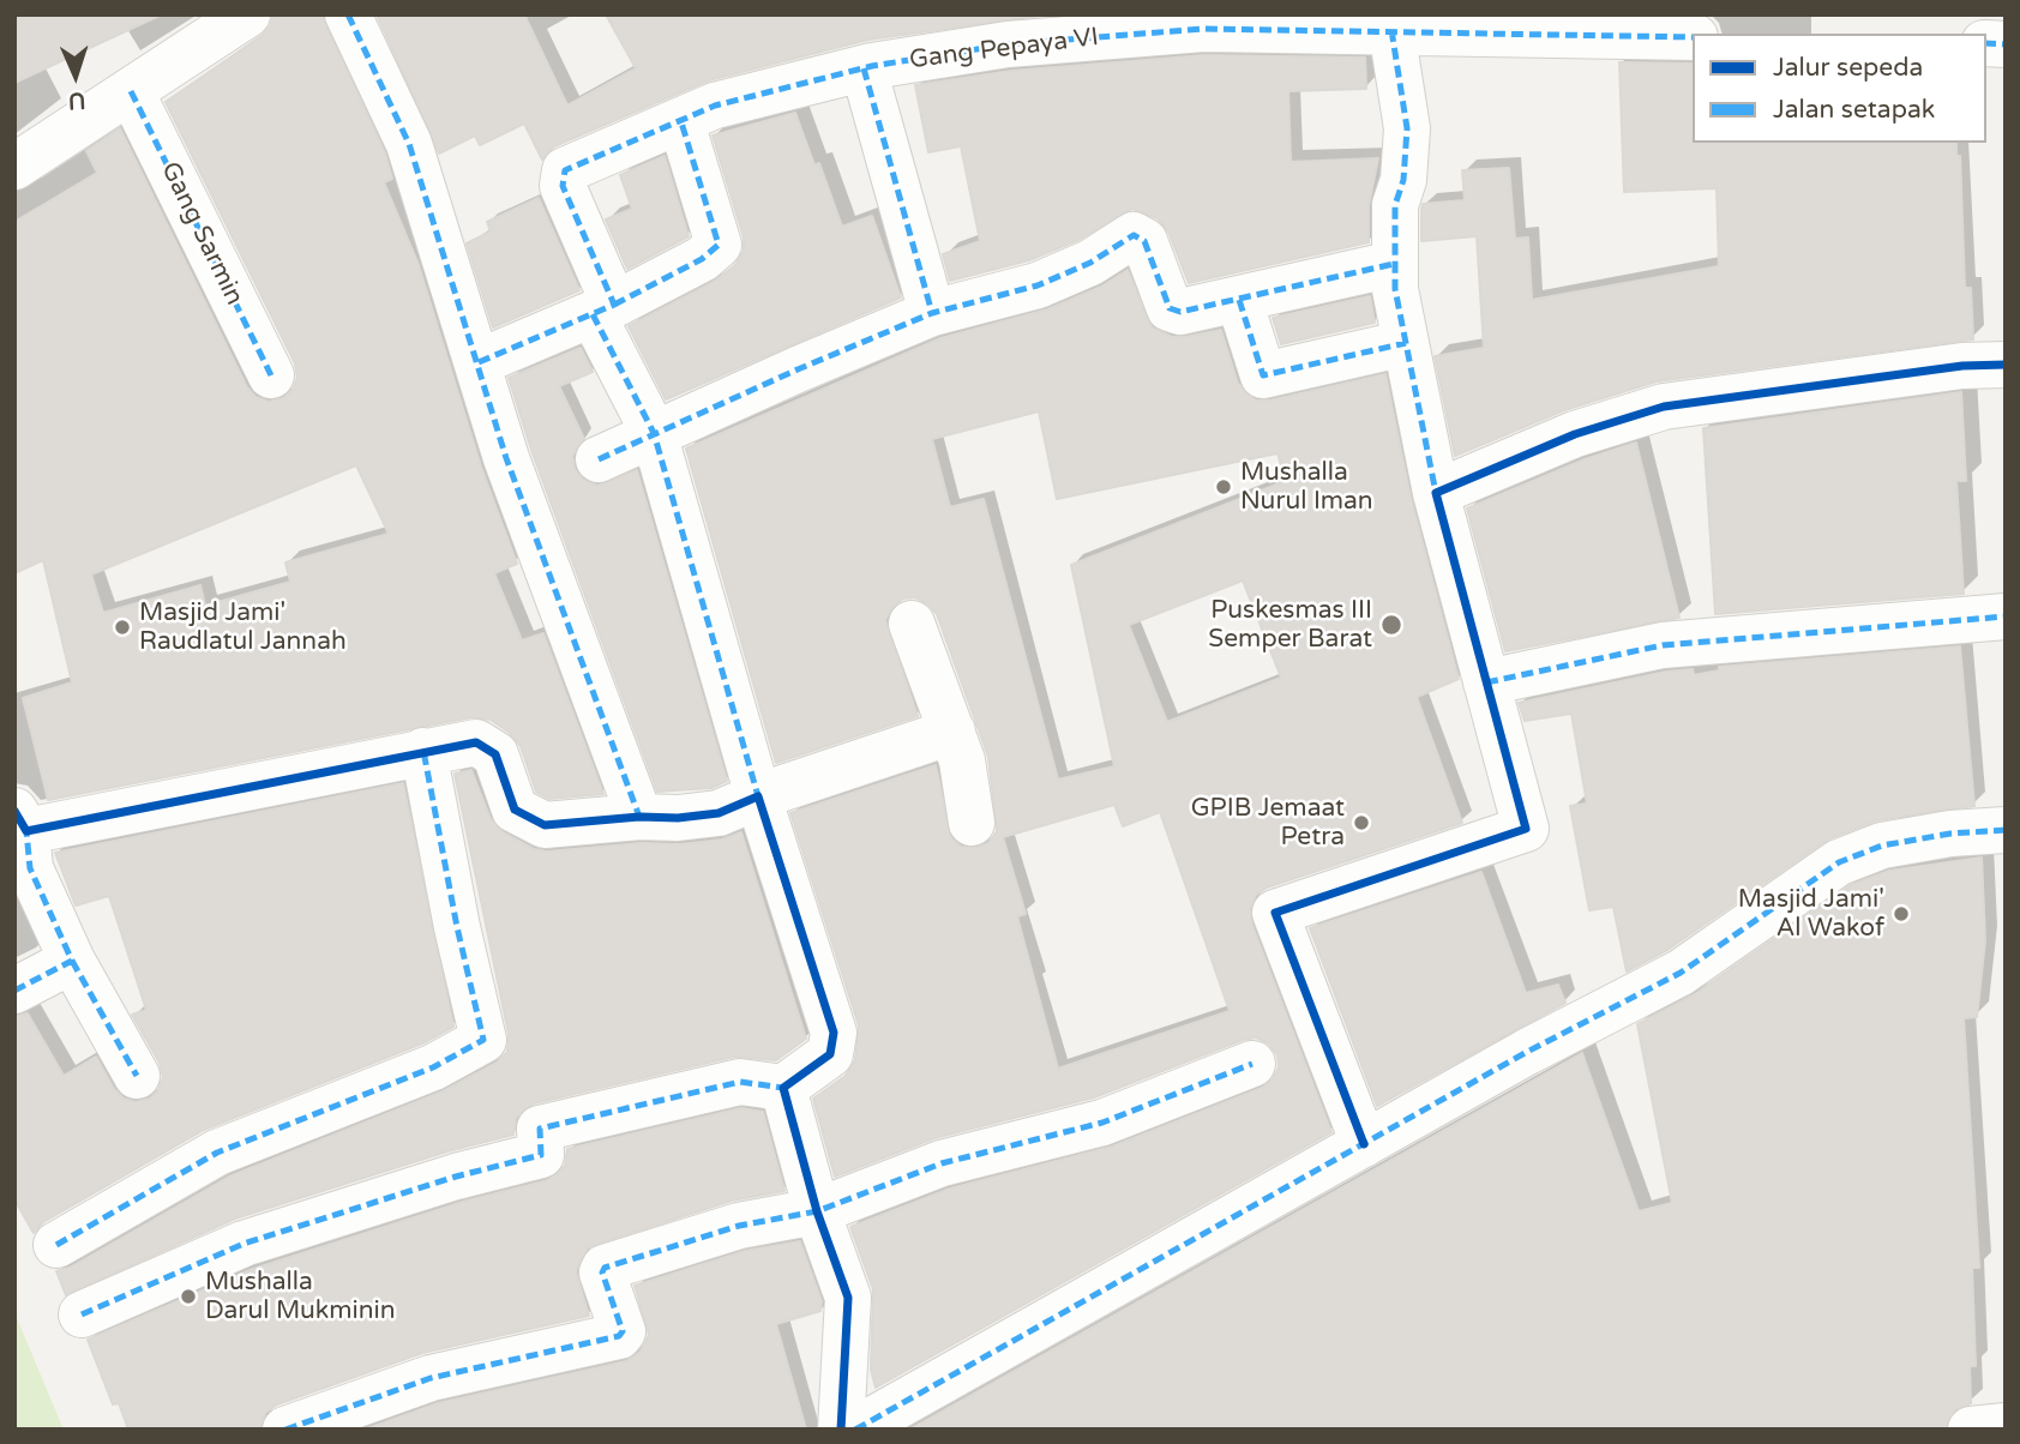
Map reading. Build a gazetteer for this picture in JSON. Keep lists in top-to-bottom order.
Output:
{
  "streets": {
    "street": ["Gang Pepaya VI", "Gang Sarmin"]
  },
  "places": [
    "Mushalla Nurul Iman",
    "Puskesmas III Semper Barat",
    "Masjid Jami' Raudlatul Jannah",
    "GPIB Jemaat Petra",
    "Masjid Jami' Al Wakof",
    "Mushalla Darul Mukminin"
  ],
  "legend": ["Jalur sepeda", "Jalan setapak"],
  "north": "bottom"
}
